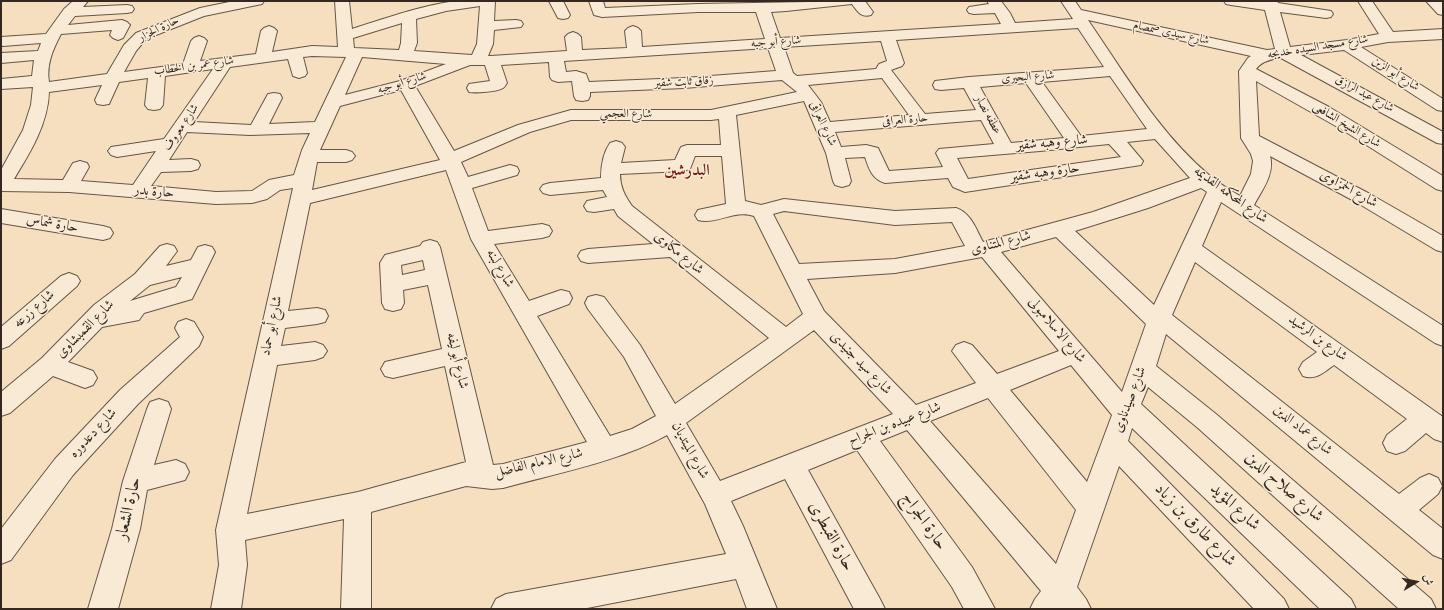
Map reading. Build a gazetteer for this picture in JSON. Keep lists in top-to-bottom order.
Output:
{
  "streets": {
    "street": [
      "حارة الجزار",
      "شارع سيدى صمصام",
      "شارع أبو جبه",
      "شارع مسجد السيده خديجه",
      "شارع عمر بن الخطاب",
      "شارع أبو الزين",
      "شارع البحيرى",
      "زقاق ثابت شقير",
      "شارع عبد الرازق",
      "شارع العجمي",
      "عطفه نصار",
      "حارة العراقى",
      "شارع العراقى",
      "شارع الشيخ الشافعى",
      "شارع معروف",
      "شارع وهبه شقير",
      "حارة وهبه شقير",
      "شارع الحمزاوى",
      "حارة بدر",
      "شارع المحكمه القديمه",
      "حارة شماس",
      "شارع المتناوى",
      "شارع مكاوى",
      "شارع لبنه",
      "شارع زرعه",
      "شارع أبو حماد",
      "شارع القمبشاوى",
      "شارع الاسلامبولى",
      "شارع بن الرشيد",
      "شارع أبو ليفه",
      "شارع سيد جنيدى",
      "شارع صيدناوى",
      "شارع عبيده بن الجراح",
      "شارع عماد الدين",
      "شارع دعدوره",
      "شارع الميتديان",
      "شارع الامام الفاضل",
      "شارع صلاح الدين",
      "شارع المؤيد",
      "حارة الشعار",
      "حارة الجراج",
      "شارع طارق بن زياد",
      "حارة القبطرى"
    ]
  },
  "crossings": [
    ["حارة الجزار", "شارع عمر بن الخطاب"],
    ["شارع سيدى صمصام", "شارع أبو جبه"],
    ["شارع سيدى صمصام", "شارع مسجد السيده خديجه"],
    ["شارع سيدى صمصام", "شارع المحكمه القديمه"],
    ["شارع أبو جبه", "شارع عمر بن الخطاب"],
    ["شارع أبو جبه", "زقاق ثابت شقير"],
    ["شارع أبو جبه", "شارع العراقى"],
    ["شارع أبو جبه", "شارع المحكمه القديمه"],
    ["شارع أبو جبه", "شارع لبنه"],
    ["شارع أبو جبه", "شارع أبو حماد"],
    ["شارع مسجد السيده خديجه", "شارع أبو الزين"],
    ["شارع مسجد السيده خديجه", "شارع عبد الرازق"],
    ["شارع مسجد السيده خديجه", "شارع الشيخ الشافعى"],
    ["شارع عمر بن الخطاب", "شارع معروف"],
    ["شارع عمر بن الخطاب", "شارع أبو حماد"],
    ["شارع البحيرى", "عطفه نصار"],
    ["شارع البحيرى", "شارع المحكمه القديمه"],
    ["زقاق ثابت شقير", "شارع العراقى"],
    ["شارع العجمي", "شارع العراقى"],
    ["شارع العجمي", "حارة بدر"],
    ["شارع العجمي", "شارع لبنه"],
    ["شارع العجمي", "شارع أبو حماد"],
    ["عطفه نصار", "حارة العراقى"],
    ["عطفه نصار", "شارع وهبه شقير"],
    ["حارة العراقى", "شارع العراقى"],
    ["شارع معروف", "حارة بدر"],
    ["شارع وهبه شقير", "حارة وهبه شقير"],
    ["شارع وهبه شقير", "شارع المحكمه القديمه"],
    ["حارة بدر", "شارع أبو حماد"],
    ["شارع المحكمه القديمه", "شارع المتناوى"],
    ["شارع المحكمه القديمه", "شارع صيدناوى"],
    ["شارع المتناوى", "شارع الاسلامبولى"],
    ["شارع المتناوى", "شارع سيد جنيدى"],
    ["شارع المتناوى", "شارع صيدناوى"],
    ["شارع المتناوى", "شارع عماد الدين"],
    ["شارع مكاوى", "شارع الامام الفاضل"],
    ["شارع لبنه", "شارع الامام الفاضل"],
    ["شارع أبو حماد", "شارع الامام الفاضل"],
    ["شارع الاسلامبولى", "شارع سيد جنيدى"],
    ["شارع الاسلامبولى", "شارع صيدناوى"],
    ["شارع الاسلامبولى", "شارع عبيده بن الجراح"],
    ["شارع الاسلامبولى", "شارع المؤيد"],
    ["شارع بن الرشيد", "شارع صيدناوى"],
    ["شارع أبو ليفه", "شارع الامام الفاضل"],
    ["شارع سيد جنيدى", "شارع صيدناوى"],
    ["شارع سيد جنيدى", "شارع عبيده بن الجراح"],
    ["شارع سيد جنيدى", "شارع الامام الفاضل"],
    ["شارع صيدناوى", "شارع عماد الدين"],
    ["شارع صيدناوى", "شارع صلاح الدين"],
    ["شارع صيدناوى", "شارع المؤيد"],
    ["شارع صيدناوى", "شارع طارق بن زياد"],
    ["شارع عبيده بن الجراح", "شارع الميتديان"],
    ["شارع عبيده بن الجراح", "حارة الجراج"],
    ["شارع عبيده بن الجراح", "حارة القبطرى"],
    ["شارع الميتديان", "شارع الامام الفاضل"]
  ],
  "districts": ["البدرشين"],
  "north": "right"
}
